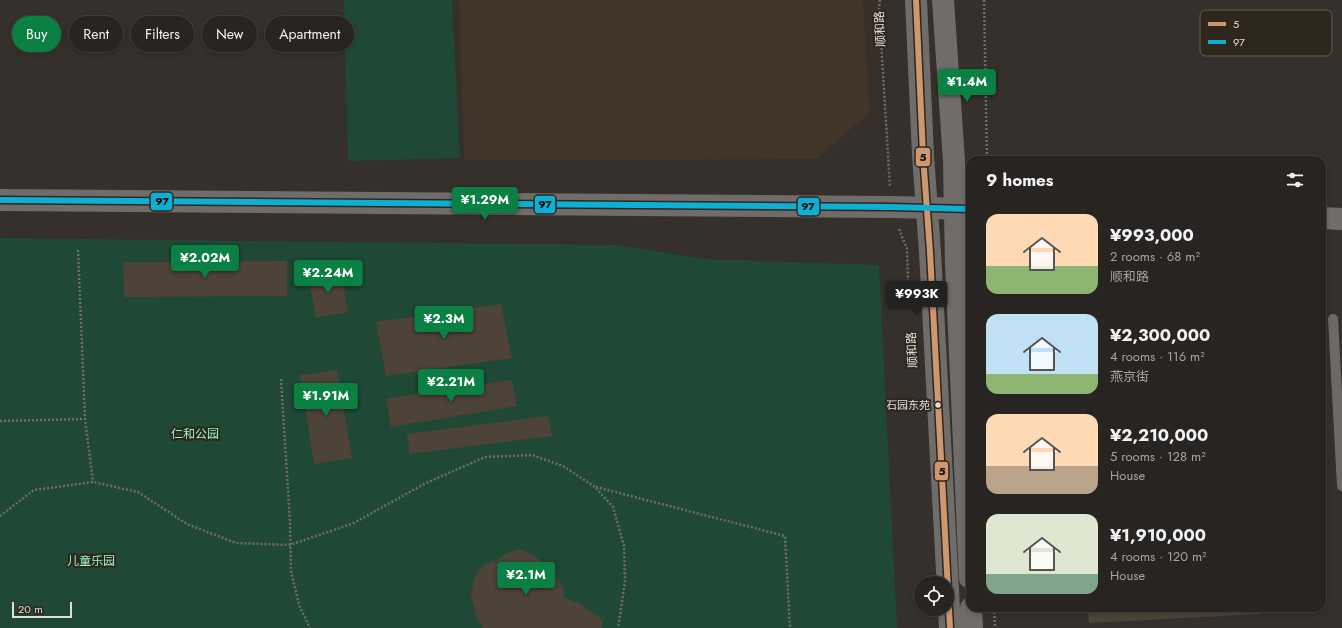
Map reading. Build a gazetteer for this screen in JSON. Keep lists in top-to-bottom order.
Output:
{
  "streets": {
    "main road": ["顺和路"]
  },
  "parks": ["仁和公园", "儿童乐园"],
  "places": ["石园东苑"],
  "lines": ["transit line 5", "transit line 97"],
  "legend": ["5", "97"],
  "scale_bar": "20 m",
  "page": {
    "chip": [
      "Buy",
      "Rent",
      "Filters",
      "New",
      "Apartment"
    ],
    "price": [
      "¥1.4M",
      "¥1.29M",
      "¥2.02M",
      "¥2.24M",
      "¥993K",
      "¥2.3M",
      "¥2.21M",
      "¥1.91M",
      "¥2.1M"
    ],
    "heading": "9 homes",
    "list": [
      {
        "name": "¥993,000",
        "note": "2 rooms · 68 m² · 顺和路"
      },
      {
        "name": "¥2,300,000",
        "note": "4 rooms · 116 m² · 燕京街"
      },
      {
        "name": "¥2,210,000",
        "note": "5 rooms · 128 m² · House"
      },
      {
        "name": "¥1,910,000",
        "note": "4 rooms · 120 m² · House"
      }
    ],
    "scale": "20 m"
  }
}
